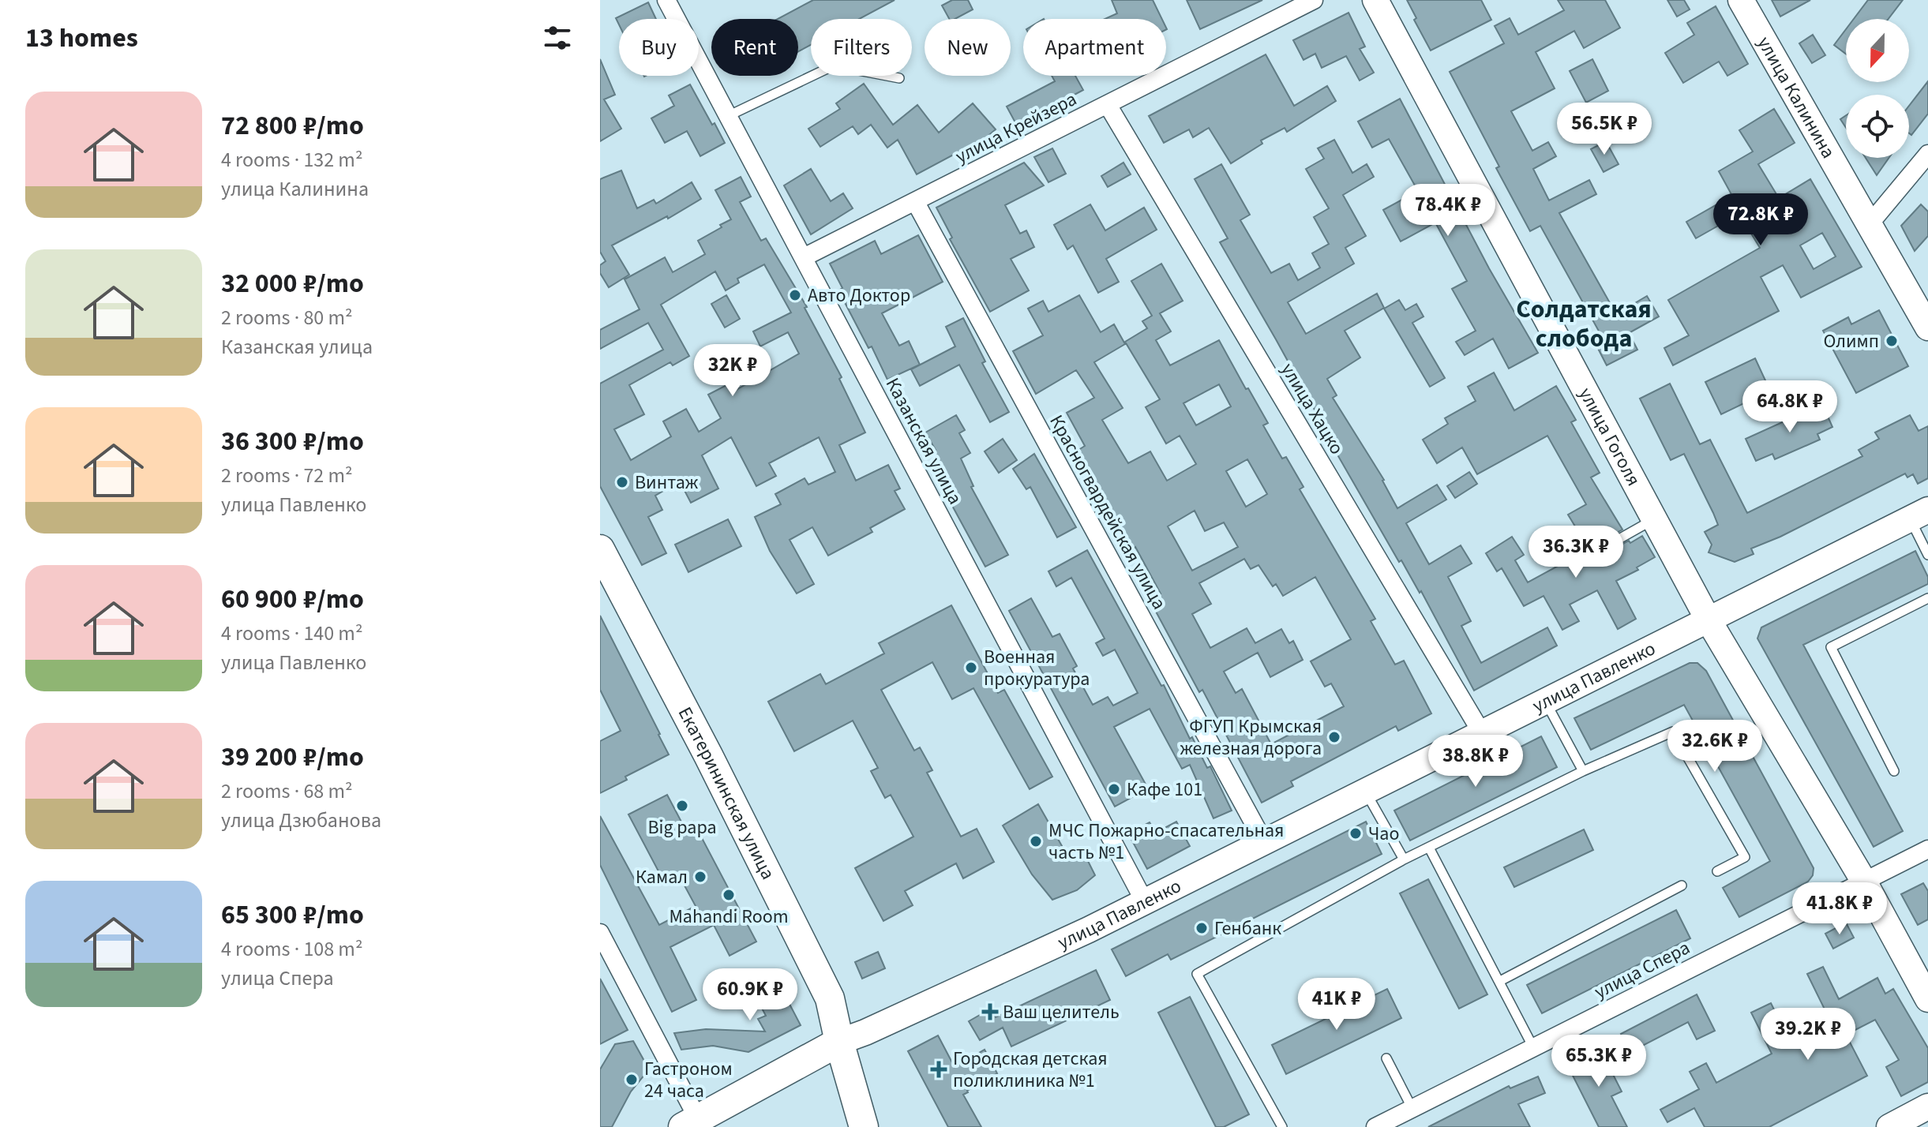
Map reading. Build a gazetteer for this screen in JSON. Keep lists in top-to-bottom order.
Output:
{
  "streets": {
    "main road": [
      "улица Калинина",
      "улица Гоголя",
      "улица Павленко",
      "Екатерининская улица"
    ],
    "street": [
      "улица Крейзера",
      "улица Хацко",
      "Казанская улица",
      "Красногвардейская улица",
      "улица Спера"
    ]
  },
  "crossings": [
    ["улица Крейзера", "улица Хацко"],
    ["улица Крейзера", "Казанская улица"],
    ["улица Крейзера", "Красногвардейская улица"],
    ["улица Хацко", "улица Павленко"],
    ["улица Гоголя", "улица Павленко"],
    ["улица Гоголя", "улица Спера"],
    ["Казанская улица", "улица Павленко"],
    ["Красногвардейская улица", "улица Павленко"],
    ["улица Павленко", "Екатерининская улица"]
  ],
  "districts": ["Солдатская слобода"],
  "places": {
    "other": [
      "Авто Доктор",
      "Олимп",
      "Винтаж",
      "Военная прокуратура",
      "ФГУП Крымская железная дорога",
      "Кафе 101",
      "Big papa",
      "Чао",
      "МЧС Пожарно-спасательная часть №1",
      "Камал",
      "Mahandi Room",
      "Генбанк",
      "Гастроном 24 часа"
    ],
    "health": ["Ваш целитель", "Городская детская поликлиника №1"]
  },
  "north": "bottom",
  "page": {
    "heading": "13 homes",
    "chip": [
      "Buy",
      "Rent",
      "Filters",
      "New",
      "Apartment"
    ],
    "list": [
      {
        "name": "72 800 ₽/mo",
        "note": "4 rooms · 132 m² · улица Калинина"
      },
      {
        "name": "32 000 ₽/mo",
        "note": "2 rooms · 80 m² · Казанская улица"
      },
      {
        "name": "36 300 ₽/mo",
        "note": "2 rooms · 72 m² · улица Павленко"
      },
      {
        "name": "60 900 ₽/mo",
        "note": "4 rooms · 140 m² · улица Павленко"
      },
      {
        "name": "39 200 ₽/mo",
        "note": "2 rooms · 68 m² · улица Дзюбанова"
      },
      {
        "name": "65 300 ₽/mo",
        "note": "4 rooms · 108 m² · улица Спера"
      }
    ],
    "price": [
      "56.5K ₽",
      "78.4K ₽",
      "72.8K ₽",
      "32K ₽",
      "64.8K ₽",
      "36.3K ₽",
      "32.6K ₽",
      "38.8K ₽",
      "41.8K ₽",
      "60.9K ₽",
      "41K ₽",
      "39.2K ₽",
      "65.3K ₽"
    ]
  }
}
